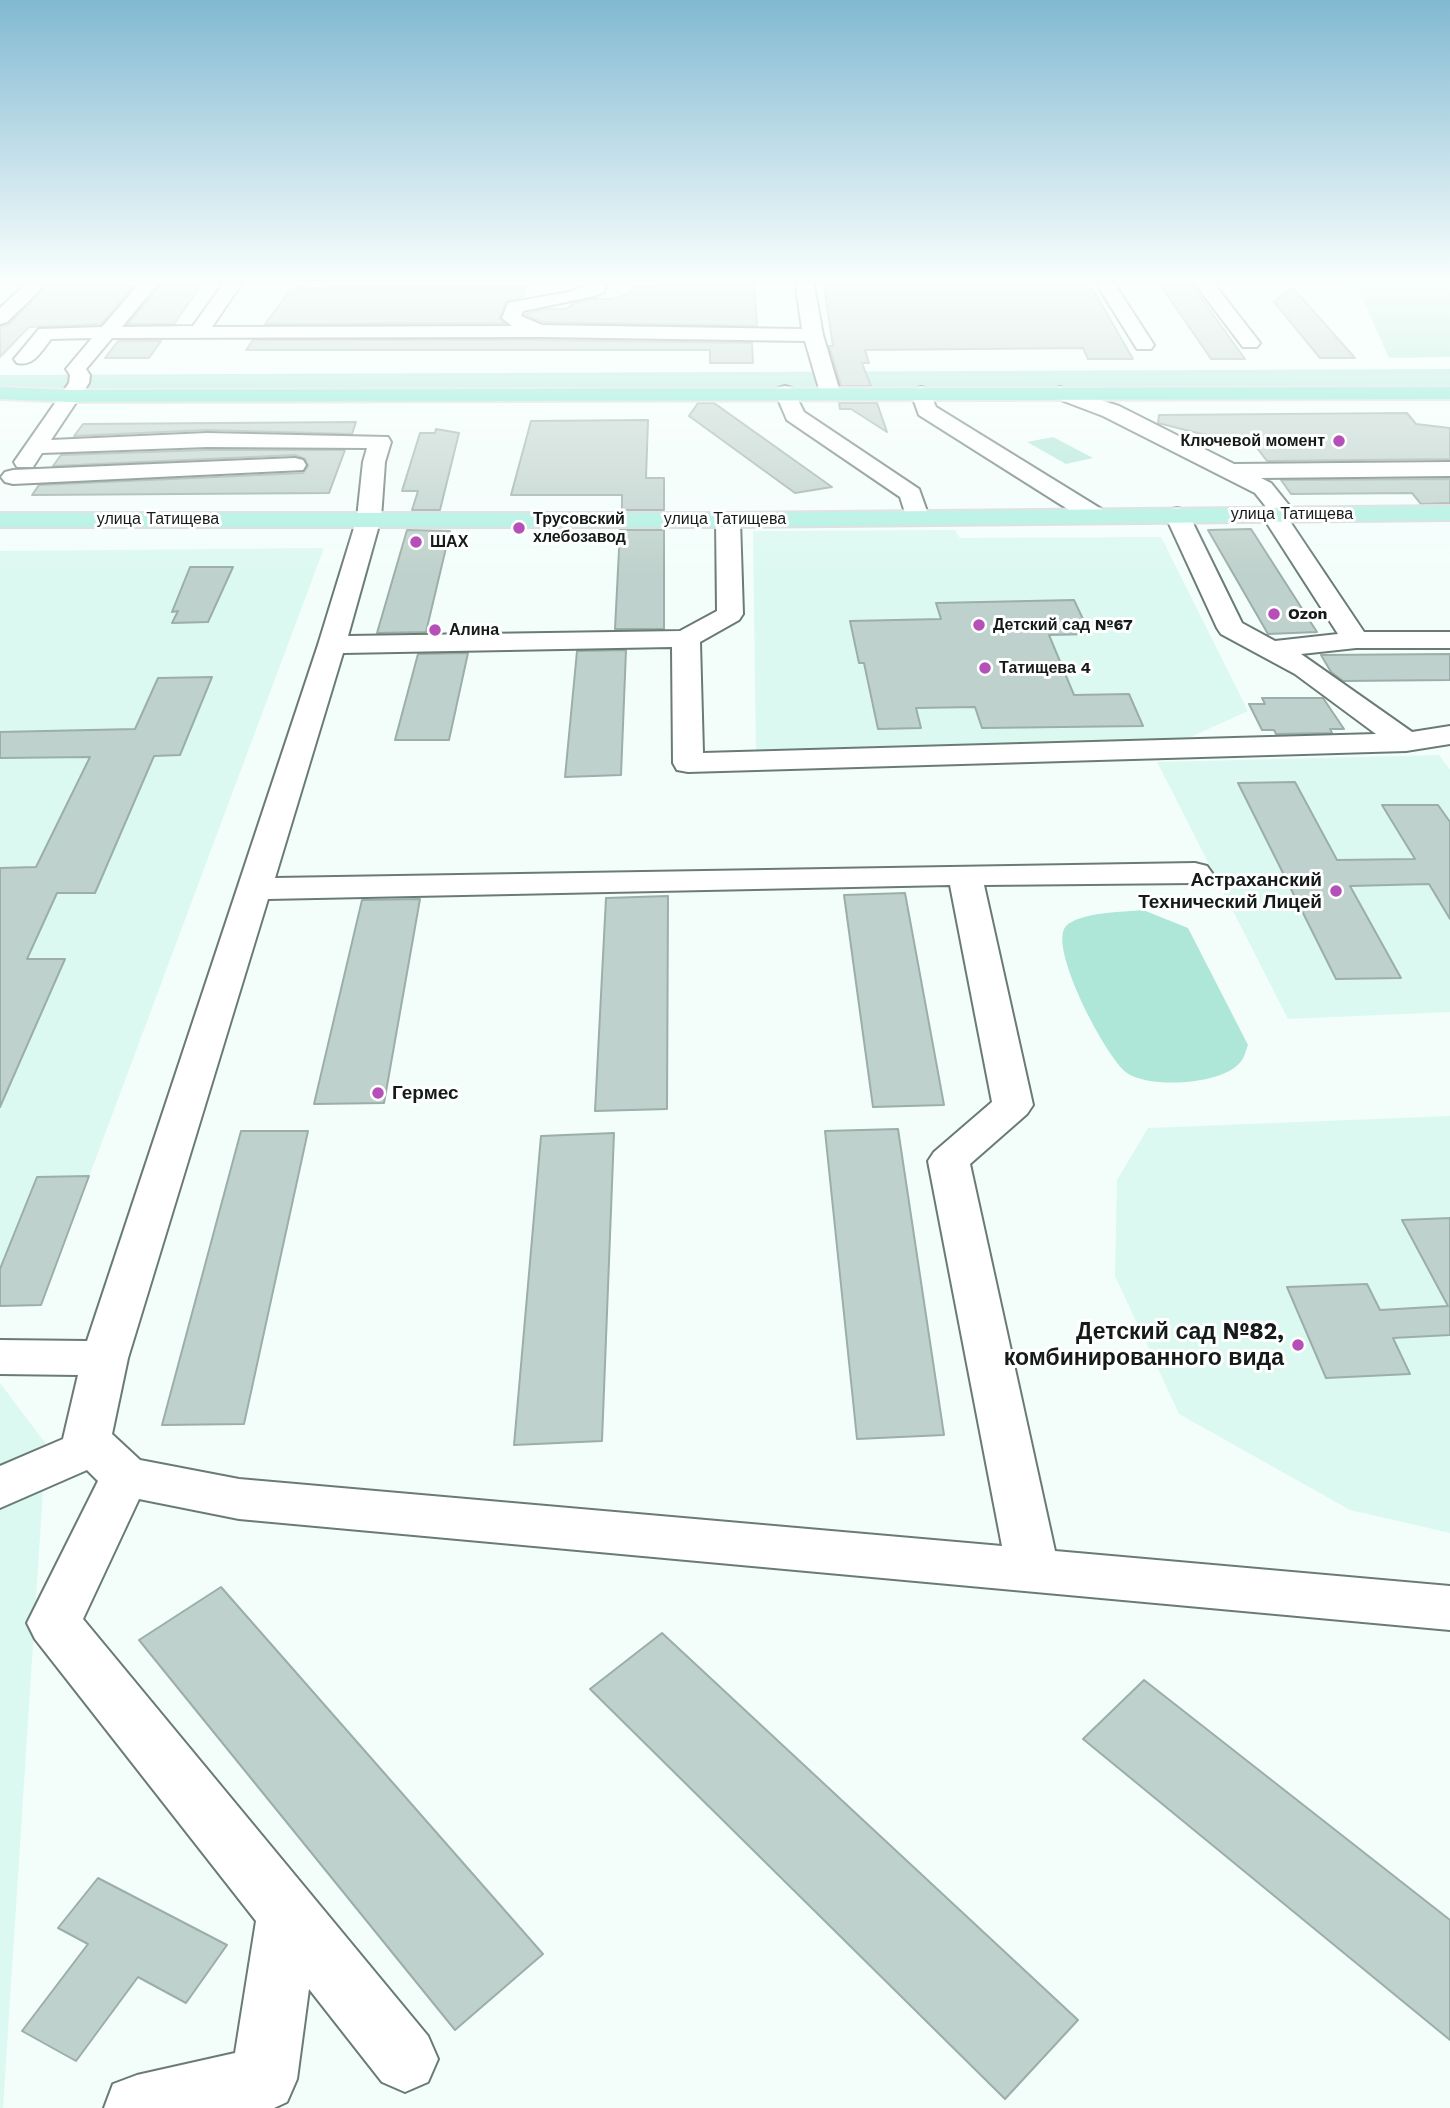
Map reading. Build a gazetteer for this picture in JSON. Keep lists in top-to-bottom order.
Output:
{
  "streets": {
    "main road": ["улица Татищева"]
  },
  "places": [
    "Ключевой момент",
    "Трусовский хлебозавод",
    "ШАХ",
    "Ozon",
    "Детский сад №67",
    "Алина",
    "Татищева 4",
    "Астраханский Технический Лицей",
    "Гермес",
    "Детский сад №82, комбинированного вида"
  ]
}
